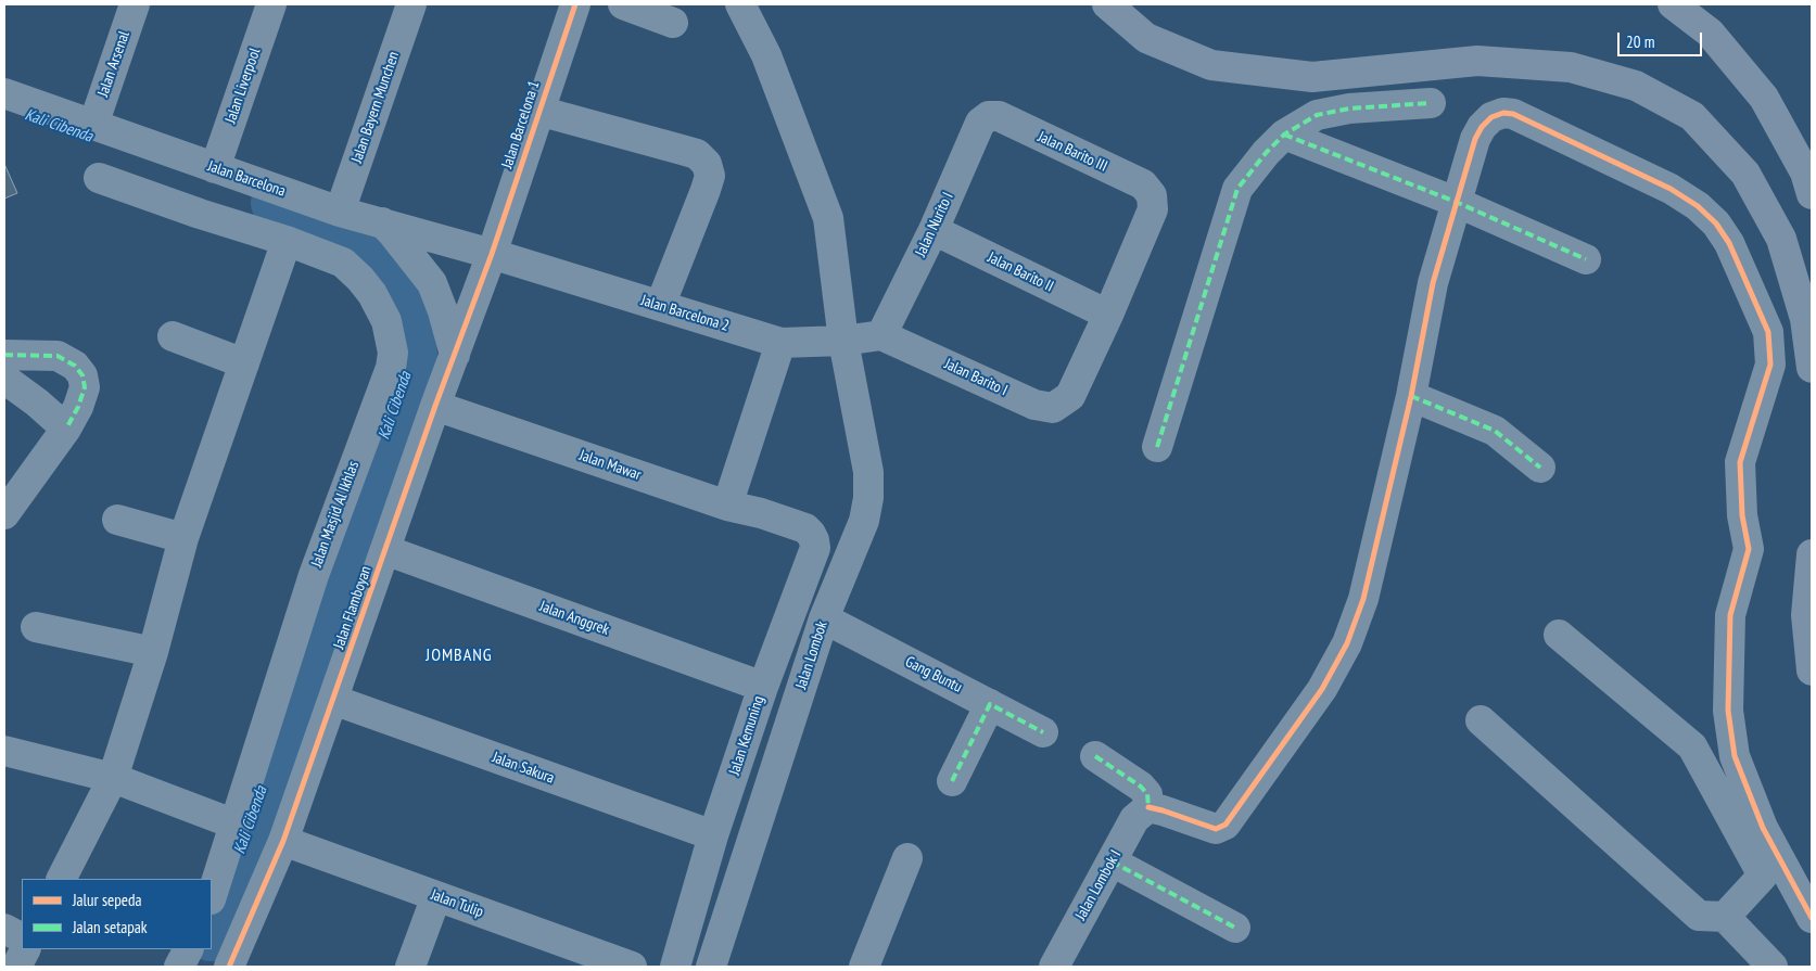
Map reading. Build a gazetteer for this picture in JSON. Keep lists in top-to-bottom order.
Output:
{
  "streets": {
    "street": [
      "Jalan Arsenal",
      "Jalan Liverpool",
      "Jalan Bayern Munchen",
      "Jalan Barcelona 1",
      "Jalan Barito III",
      "Jalan Barcelona",
      "Jalan Nurito I",
      "Jalan Barito II",
      "Jalan Barcelona 2",
      "Jalan Barito I",
      "Jalan Mawar",
      "Jalan Masjid Al Ikhlas",
      "Jalan Flamboyan",
      "Jalan Anggrek",
      "Jalan Lombok",
      "Gang Buntu",
      "Jalan Kemuning",
      "Jalan Sakura",
      "Jalan Lombok I",
      "Jalan Tulip"
    ]
  },
  "crossings": [
    ["Jalan Arsenal", "Jalan Barcelona"],
    ["Jalan Liverpool", "Jalan Barcelona"],
    ["Jalan Bayern Munchen", "Jalan Barcelona"],
    ["Jalan Barcelona 1", "Jalan Barcelona"],
    ["Jalan Barcelona 1", "Jalan Barcelona 2"],
    ["Jalan Barcelona 1", "Jalan Flamboyan"],
    ["Jalan Barito III", "Jalan Nurito I"],
    ["Jalan Barito III", "Jalan Barito II"],
    ["Jalan Barito III", "Jalan Barito I"],
    ["Jalan Barcelona", "Jalan Barcelona 2"],
    ["Jalan Barcelona", "Jalan Flamboyan"],
    ["Jalan Nurito I", "Jalan Barito II"],
    ["Jalan Nurito I", "Jalan Barcelona 2"],
    ["Jalan Nurito I", "Jalan Barito I"],
    ["Jalan Barito II", "Jalan Barito I"],
    ["Jalan Barcelona 2", "Jalan Barito I"],
    ["Jalan Barcelona 2", "Jalan Flamboyan"],
    ["Jalan Barcelona 2", "Jalan Lombok"],
    ["Jalan Mawar", "Jalan Flamboyan"],
    ["Jalan Mawar", "Jalan Kemuning"],
    ["Jalan Flamboyan", "Jalan Anggrek"],
    ["Jalan Flamboyan", "Jalan Sakura"],
    ["Jalan Flamboyan", "Jalan Tulip"],
    ["Jalan Anggrek", "Jalan Kemuning"],
    ["Jalan Lombok", "Gang Buntu"],
    ["Jalan Kemuning", "Jalan Sakura"]
  ],
  "districts": ["JOMBANG"],
  "water": ["Kali Cibenda"],
  "legend": ["Jalur sepeda", "Jalan setapak"],
  "scale_bar": "20 m"
}
